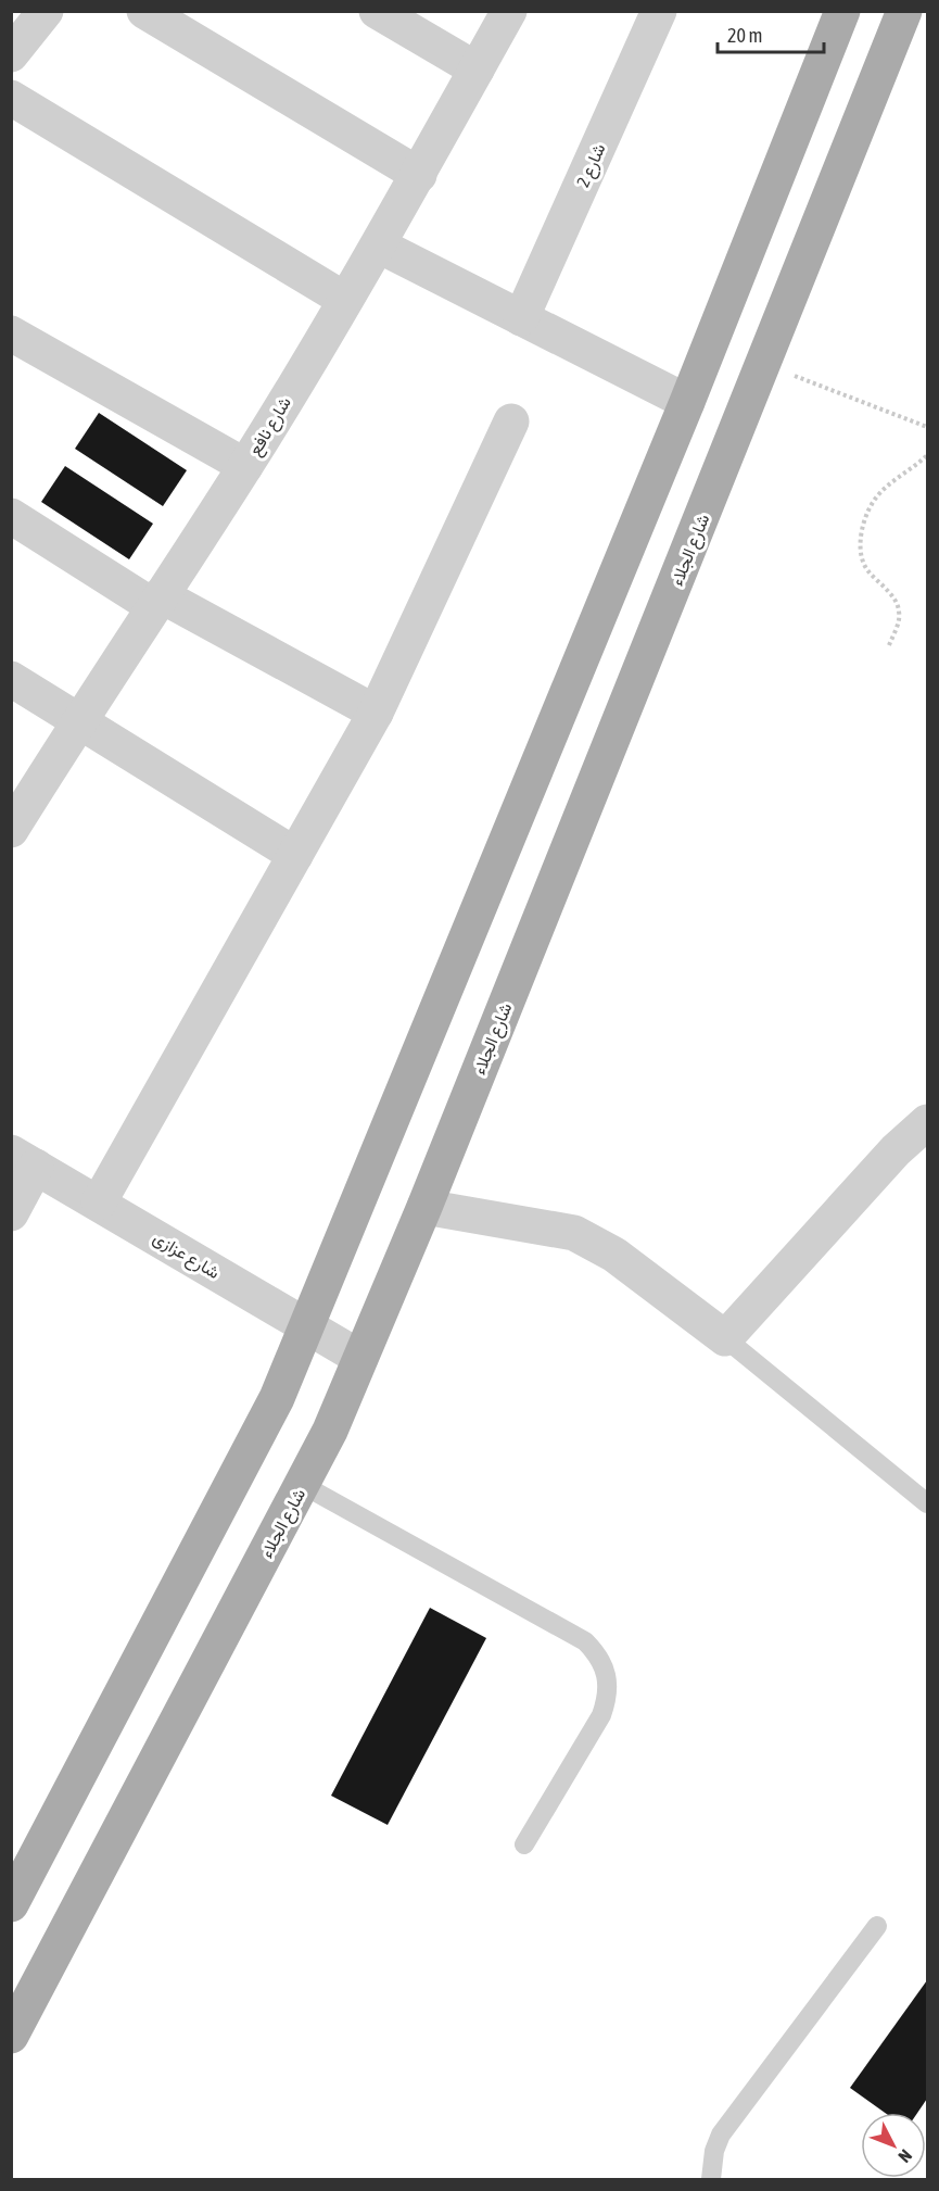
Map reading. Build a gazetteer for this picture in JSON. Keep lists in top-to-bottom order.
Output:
{
  "streets": {
    "main road": ["شارع الجلاء"],
    "street": ["شارع 2", "شارع نافع", "شارع عزازى"]
  },
  "crossings": [
    ["شارع الجلاء", "شارع عزازى"]
  ],
  "scale_bar": "20 m",
  "north": "bottom right"
}
